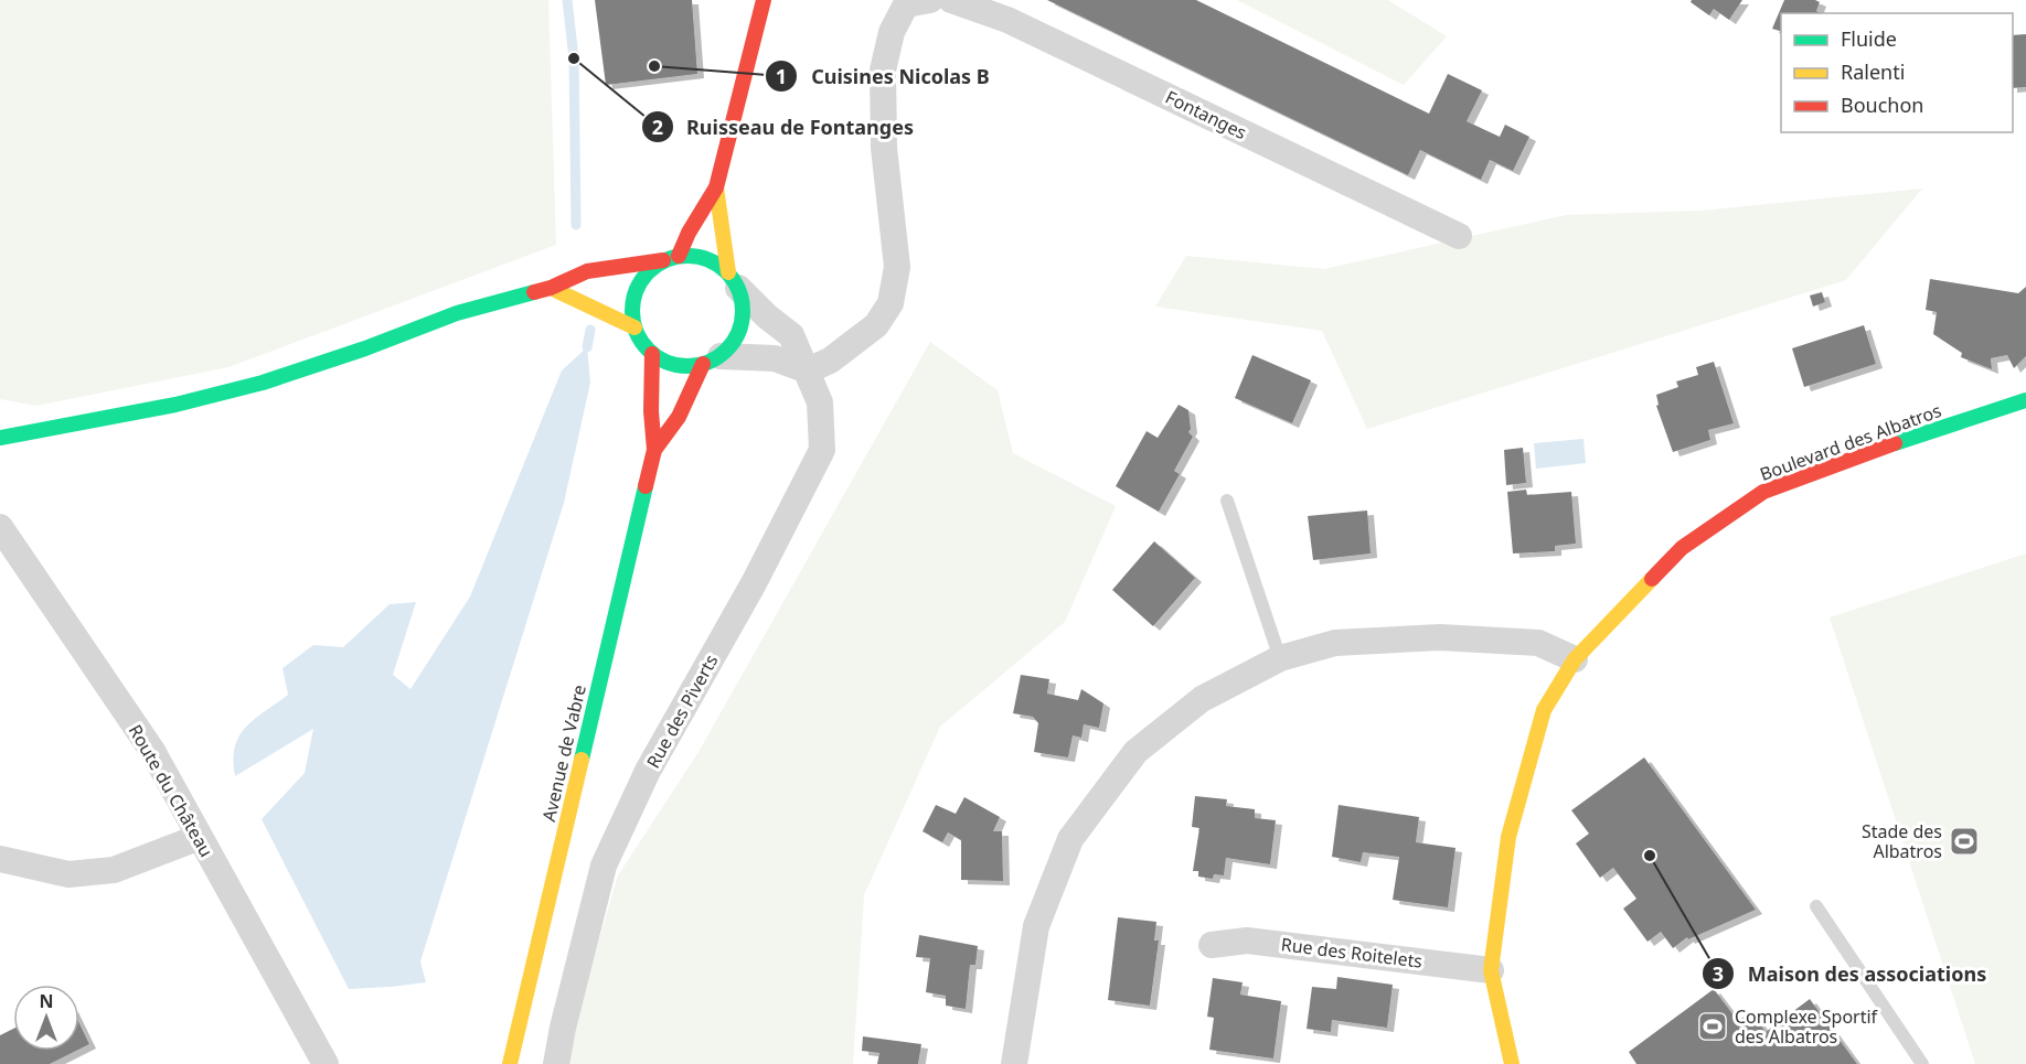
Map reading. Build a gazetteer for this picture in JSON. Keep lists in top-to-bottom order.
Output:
{
  "streets": {
    "street": [
      "Fontanges",
      "Boulevard des Albatros",
      "Rue des Piverts",
      "Avenue de Vabre",
      "Route du Château",
      "Rue des Roitelets"
    ]
  },
  "crossings": [
    ["Boulevard des Albatros", "Rue des Roitelets"],
    ["Rue des Piverts", "Avenue de Vabre"]
  ],
  "places": {
    "other": ["Ruisseau de Fontanges", "Cuisines Nicolas B", "Maison des associations"],
    "sports": ["Stade des Albatros", "Complexe Sportif des Albatros"]
  },
  "legend": ["Fluide", "Ralenti", "Bouchon"],
  "north": "top"
}
